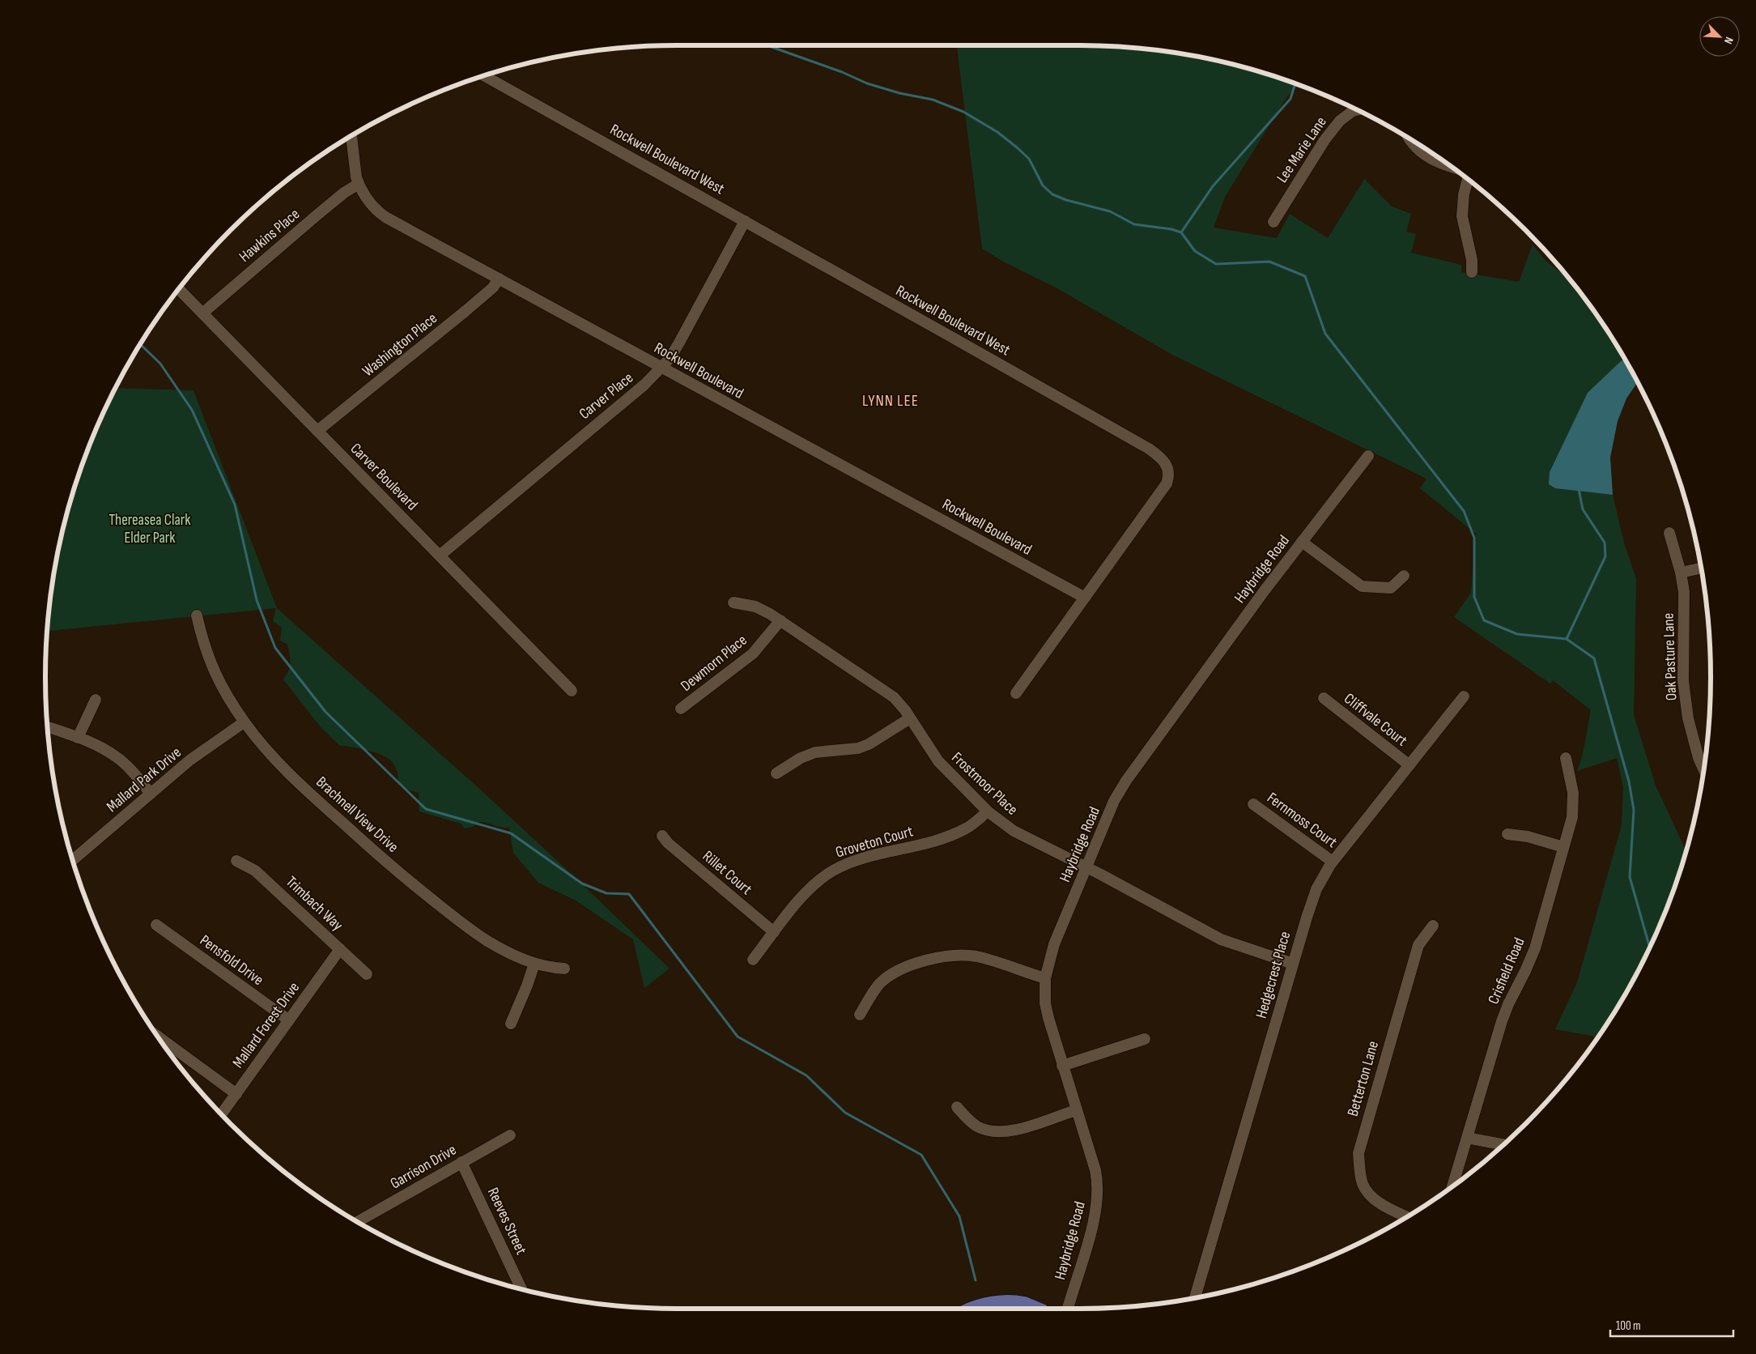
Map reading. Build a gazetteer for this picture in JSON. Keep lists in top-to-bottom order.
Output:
{
  "streets": {
    "street": [
      "Lee Marie Lane",
      "Rockwell Boulevard West",
      "Hawkins Place",
      "Washington Place",
      "Rockwell Boulevard",
      "Carver Place",
      "Carver Boulevard",
      "Haybridge Road",
      "Oak Pasture Lane",
      "Dewmorn Place",
      "Cliffvale Court",
      "Mallard Park Drive",
      "Frostmoor Place",
      "Brachnell View Drive",
      "Fernmoss Court",
      "Groveton Court",
      "Rillet Court",
      "Trimbach Way",
      "Pensfold Drive",
      "Crisfield Road",
      "Hedgecrest Place",
      "Mallard Forest Drive",
      "Betterton Lane",
      "Garrison Drive",
      "Reeves Street"
    ]
  },
  "crossings": [
    ["Rockwell Boulevard West", "Rockwell Boulevard"],
    ["Rockwell Boulevard West", "Carver Place"],
    ["Hawkins Place", "Rockwell Boulevard"],
    ["Hawkins Place", "Carver Boulevard"],
    ["Washington Place", "Rockwell Boulevard"],
    ["Washington Place", "Carver Boulevard"],
    ["Rockwell Boulevard", "Carver Place"],
    ["Carver Place", "Carver Boulevard"],
    ["Haybridge Road", "Frostmoor Place"],
    ["Dewmorn Place", "Frostmoor Place"],
    ["Cliffvale Court", "Hedgecrest Place"],
    ["Mallard Park Drive", "Brachnell View Drive"],
    ["Frostmoor Place", "Groveton Court"],
    ["Frostmoor Place", "Hedgecrest Place"],
    ["Fernmoss Court", "Hedgecrest Place"],
    ["Groveton Court", "Rillet Court"],
    ["Trimbach Way", "Mallard Forest Drive"],
    ["Pensfold Drive", "Mallard Forest Drive"],
    ["Garrison Drive", "Reeves Street"]
  ],
  "districts": ["LYNN LEE"],
  "parks": ["Thereasea Clark Elder Park"],
  "scale_bar": "100 m",
  "north": "bottom right"
}
